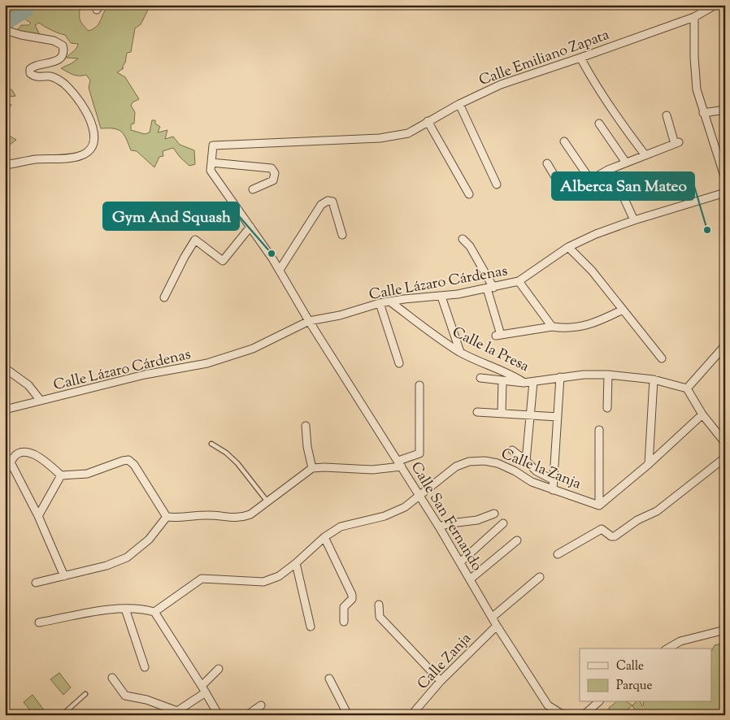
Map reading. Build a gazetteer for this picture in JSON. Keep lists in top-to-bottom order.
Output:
{
  "streets": {
    "street": [
      "Calle Emiliano Zapata",
      "Calle Lázaro Cárdenas",
      "Calle la Presa",
      "Calle la Zanja",
      "Calle San Fernando",
      "Calle Zanja"
    ]
  },
  "crossings": [
    ["Calle Emiliano Zapata", "Calle San Fernando"],
    ["Calle Lázaro Cárdenas", "Calle la Presa"],
    ["Calle Lázaro Cárdenas", "Calle San Fernando"],
    ["Calle la Zanja", "Calle San Fernando"],
    ["Calle San Fernando", "Calle Zanja"]
  ],
  "places": ["Alberca San Mateo", "Gym And Squash"],
  "legend": ["Calle", "Parque"]
}
